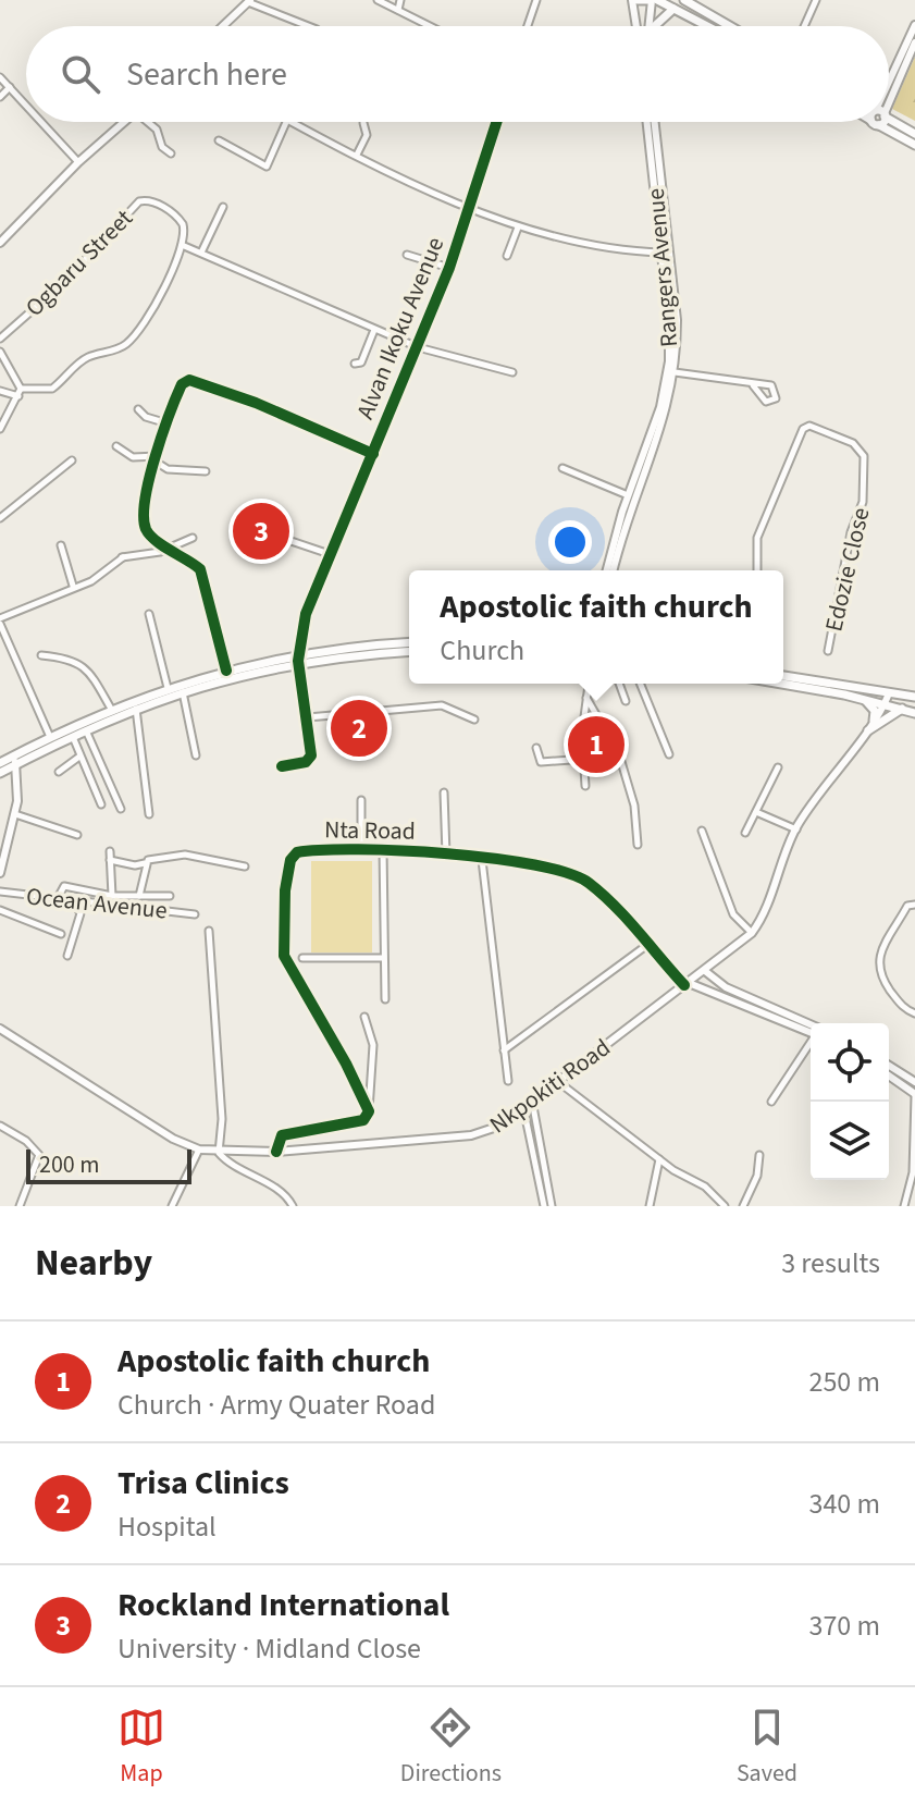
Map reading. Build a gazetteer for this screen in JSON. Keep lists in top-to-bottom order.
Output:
{
  "streets": {
    "main road": ["Rangers Avenue", "Nkpokiti Road"],
    "street": [
      "Ogbaru Street",
      "Alvan Ikoku Avenue",
      "Edozie Close",
      "Nta Road",
      "Ocean Avenue"
    ]
  },
  "crossings": [
    ["Nta Road", "Nkpokiti Road"]
  ],
  "scale_bar": "200 m",
  "page": {
    "search": "Search here",
    "pins": ["3", "2", "1"],
    "popup": ["Apostolic faith church", "Church"],
    "scale": "200 m",
    "heading": ["Nearby", "3 results"],
    "list": [
      {
        "mark": "1",
        "name": "Apostolic faith church",
        "note": "Church · Army Quater Road",
        "value": "250 m"
      },
      {
        "mark": "2",
        "name": "Trisa Clinics",
        "note": "Hospital",
        "value": "340 m"
      },
      {
        "mark": "3",
        "name": "Rockland International",
        "note": "University · Midland Close",
        "value": "370 m"
      }
    ],
    "nav": ["Map", "Directions", "Saved"]
  }
}
